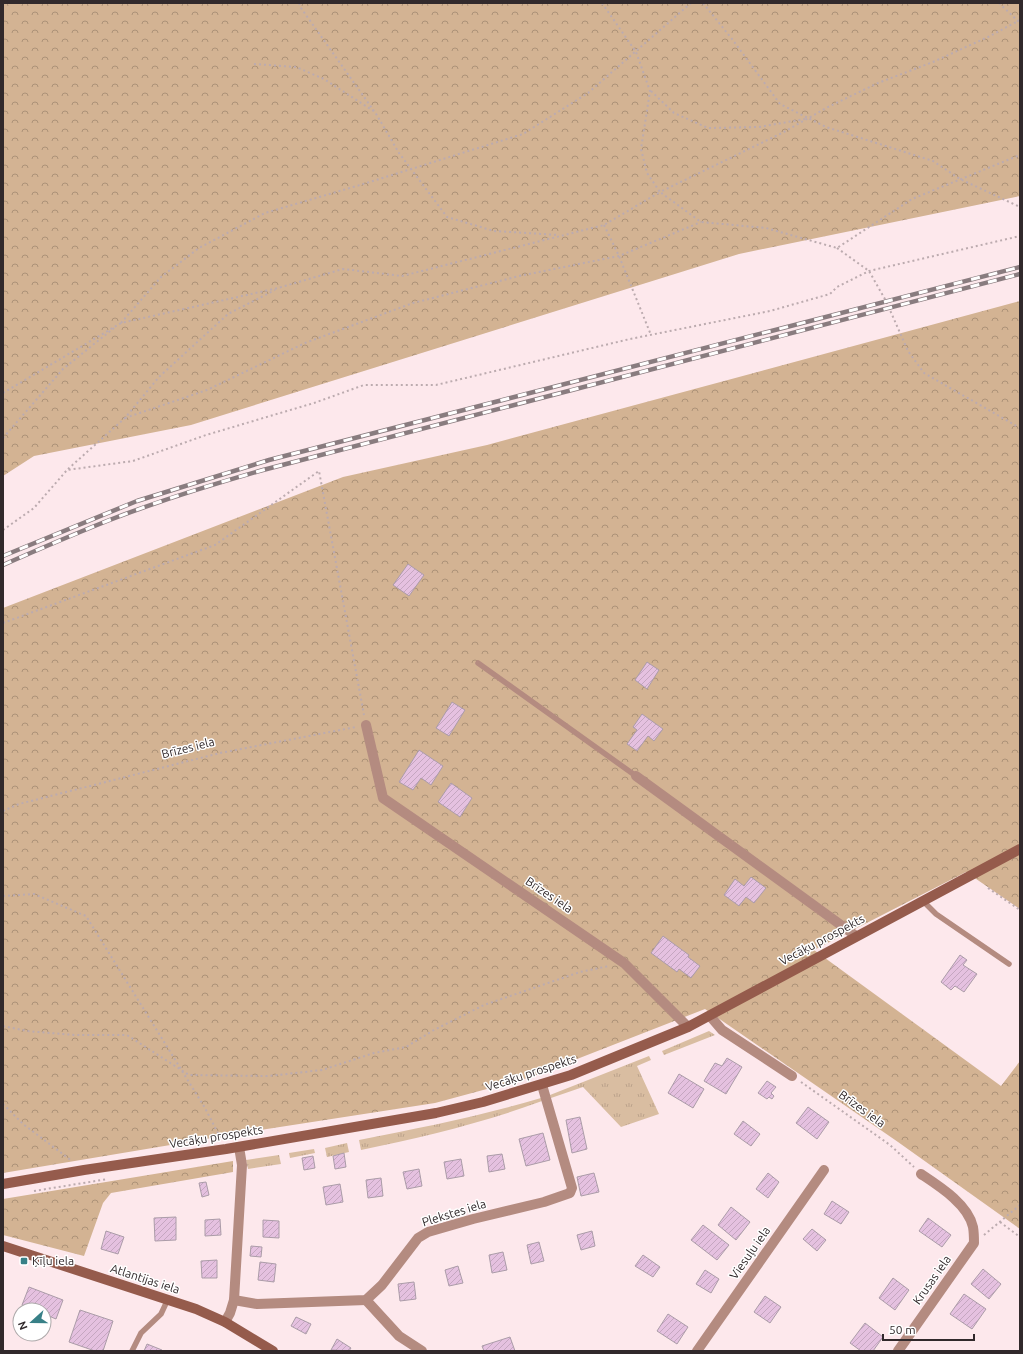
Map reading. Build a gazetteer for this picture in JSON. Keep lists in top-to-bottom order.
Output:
{
  "streets": {
    "main road": ["Vecāķu prospekts", "Atlantijas iela"],
    "street": [
      "Brīzes iela",
      "Plekstes iela",
      "Viesuļu iela",
      "Krusas iela"
    ]
  },
  "crossings": [
    ["Brīzes iela", "Vecāķu prospekts"],
    ["Vecāķu prospekts", "Plekstes iela"]
  ],
  "places": {
    "transit": ["Ķīļu iela"]
  },
  "scale_bar": "50 m",
  "north": "left"
}
